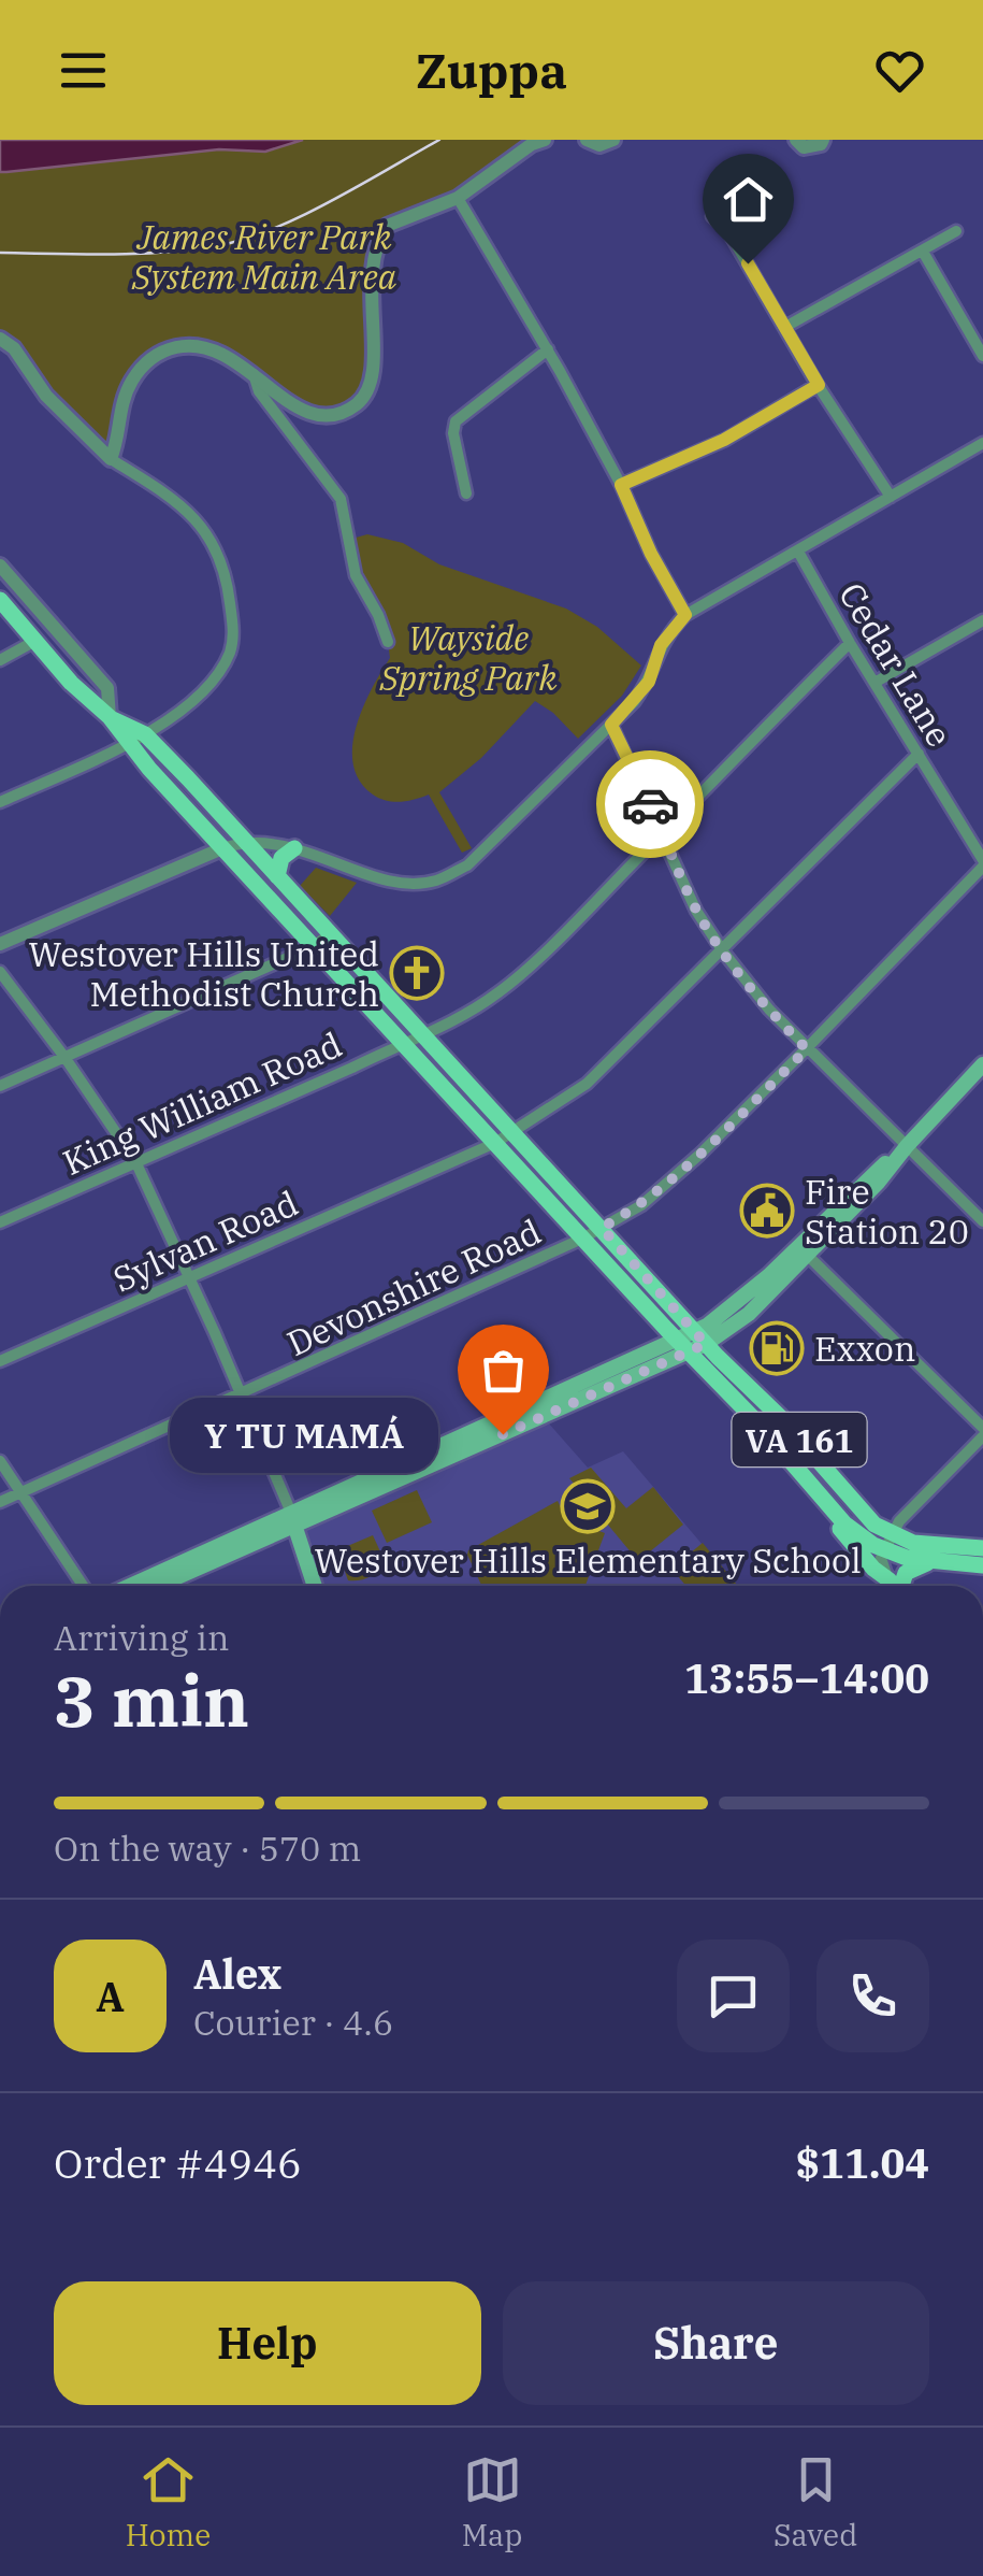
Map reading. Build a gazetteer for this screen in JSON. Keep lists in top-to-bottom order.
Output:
{
  "streets": {
    "main road": ["VA 161"],
    "street": [
      "Cedar Lane",
      "King William Road",
      "Sylvan Road",
      "Devonshire Road"
    ]
  },
  "crossings": [
    ["Cedar Lane", "King William Road"],
    ["Cedar Lane", "Sylvan Road"],
    ["Cedar Lane", "Devonshire Road"],
    ["King William Road", "VA 161"],
    ["Sylvan Road", "VA 161"],
    ["Devonshire Road", "VA 161"]
  ],
  "parks": ["James River Park System Main Area", "Wayside Spring Park"],
  "places": {
    "church": ["Westover Hills United Methodist Church"],
    "public building": ["Fire Station 20"],
    "fuel station": ["Exxon"],
    "other": ["Y TU MAMÁ"],
    "school or university": ["Westover Hills Elementary School"]
  },
  "page": {
    "header": "Zuppa",
    "bubble": "Y TU MAMÁ",
    "heading": ["3 min", "Arriving in", "13:55–14:00"],
    "panel": [
      "Alex",
      "Courier · 4.6",
      "Order #4946",
      "$11.04"
    ],
    "bar": "On the way · 570 m",
    "round": "A",
    "buttons": ["Help", "Share"],
    "tabs": ["Home", "Map", "Saved"]
  }
}
